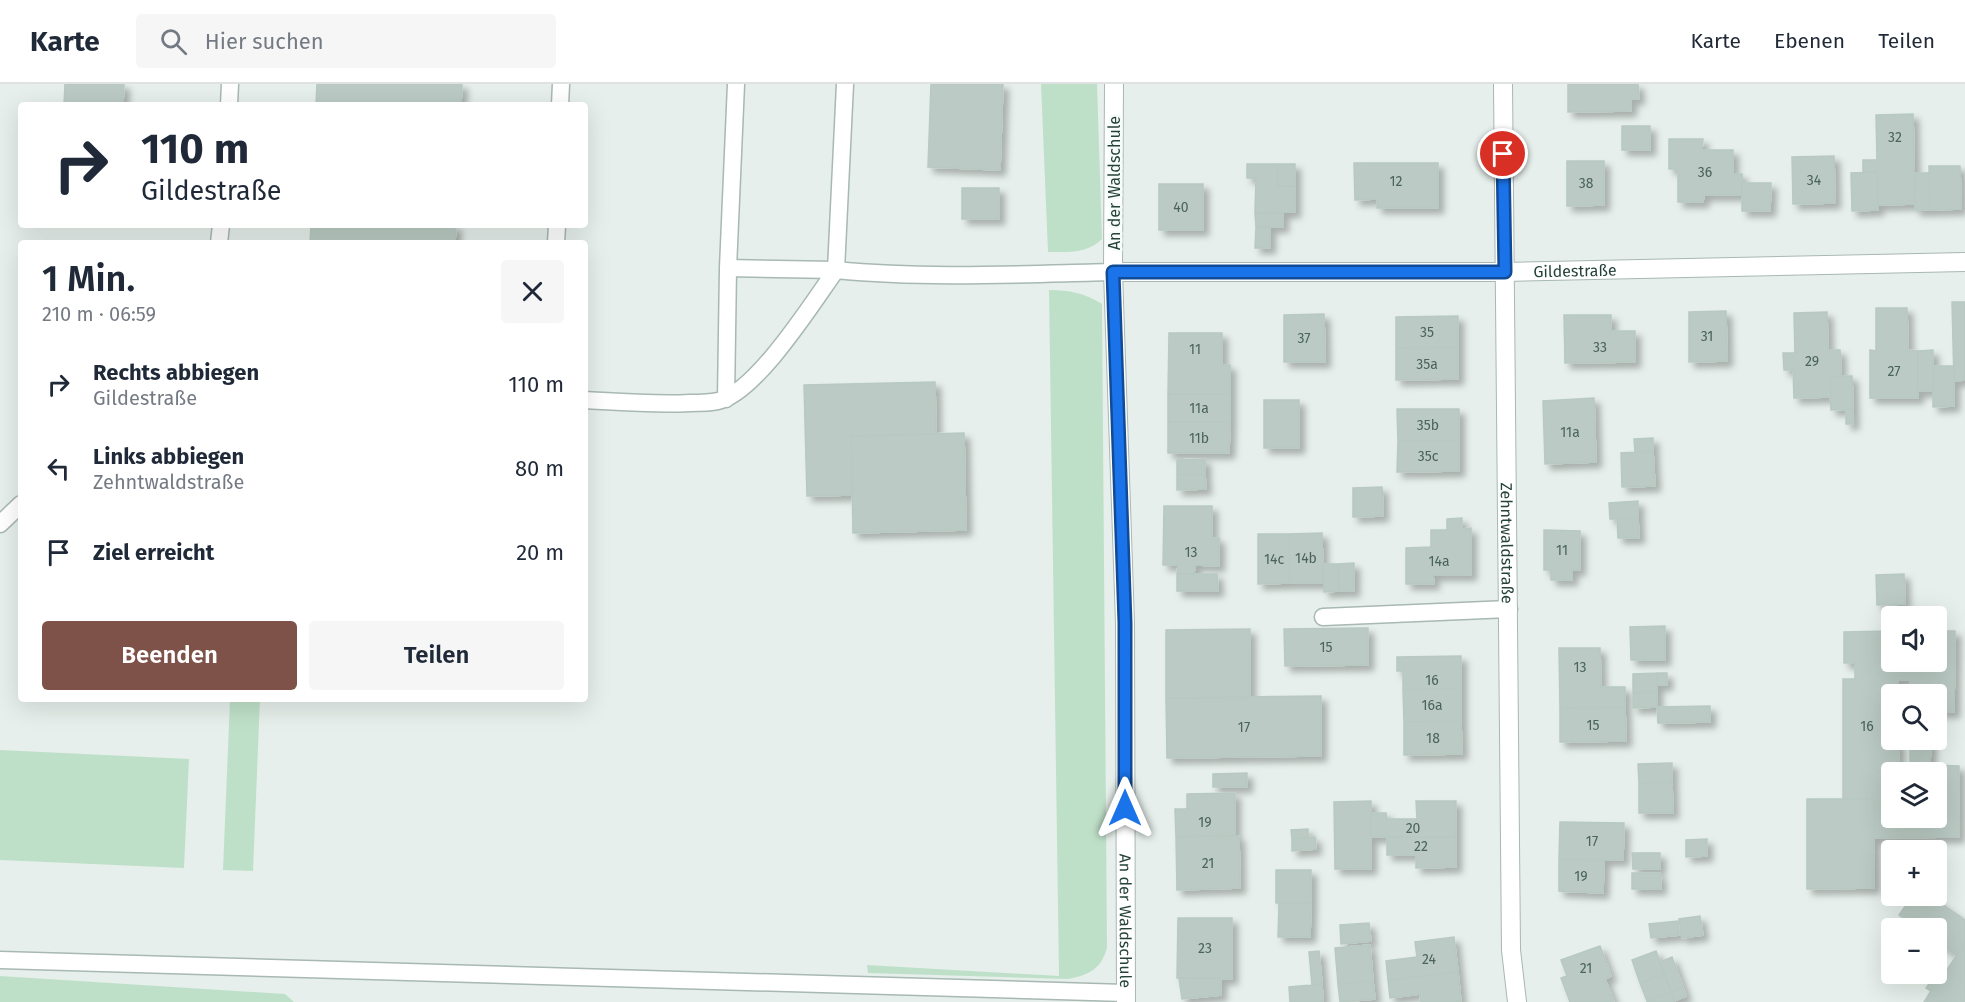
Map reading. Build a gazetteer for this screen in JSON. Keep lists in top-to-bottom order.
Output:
{
  "streets": {
    "street": ["An der Waldschule", "Gildestraße", "Zehntwaldstraße"]
  },
  "crossings": [
    ["An der Waldschule", "Gildestraße"],
    ["Gildestraße", "Zehntwaldstraße"]
  ],
  "house_numbers": [
    "32",
    "36",
    "34",
    "12",
    "38",
    "40",
    "35",
    "31",
    "37",
    "33",
    "11",
    "29",
    "35a",
    "27",
    "11a",
    "35b",
    "11a",
    "11b",
    "35c",
    "11",
    "13",
    "14b",
    "14c",
    "14a",
    "15",
    "13",
    "16",
    "16a",
    "15",
    "16",
    "17",
    "18",
    "19",
    "20",
    "17",
    "22",
    "21",
    "19",
    "23",
    "24",
    "21"
  ],
  "page": {
    "header": "Karte",
    "search": "Hier suchen",
    "nav": ["Karte", "Ebenen", "Teilen"],
    "turn": ["110 m", "Gildestraße"],
    "heading": ["1 Min.", "210 m · 06:59"],
    "list": [
      {
        "name": "Rechts abbiegen",
        "note": "Gildestraße",
        "value": "110 m"
      },
      {
        "name": "Links abbiegen",
        "note": "Zehntwaldstraße",
        "value": "80 m"
      },
      {
        "name": "Ziel erreicht",
        "value": "20 m"
      }
    ],
    "map_buttons": ["+", "−"],
    "buttons": ["Beenden", "Teilen"]
  }
}
